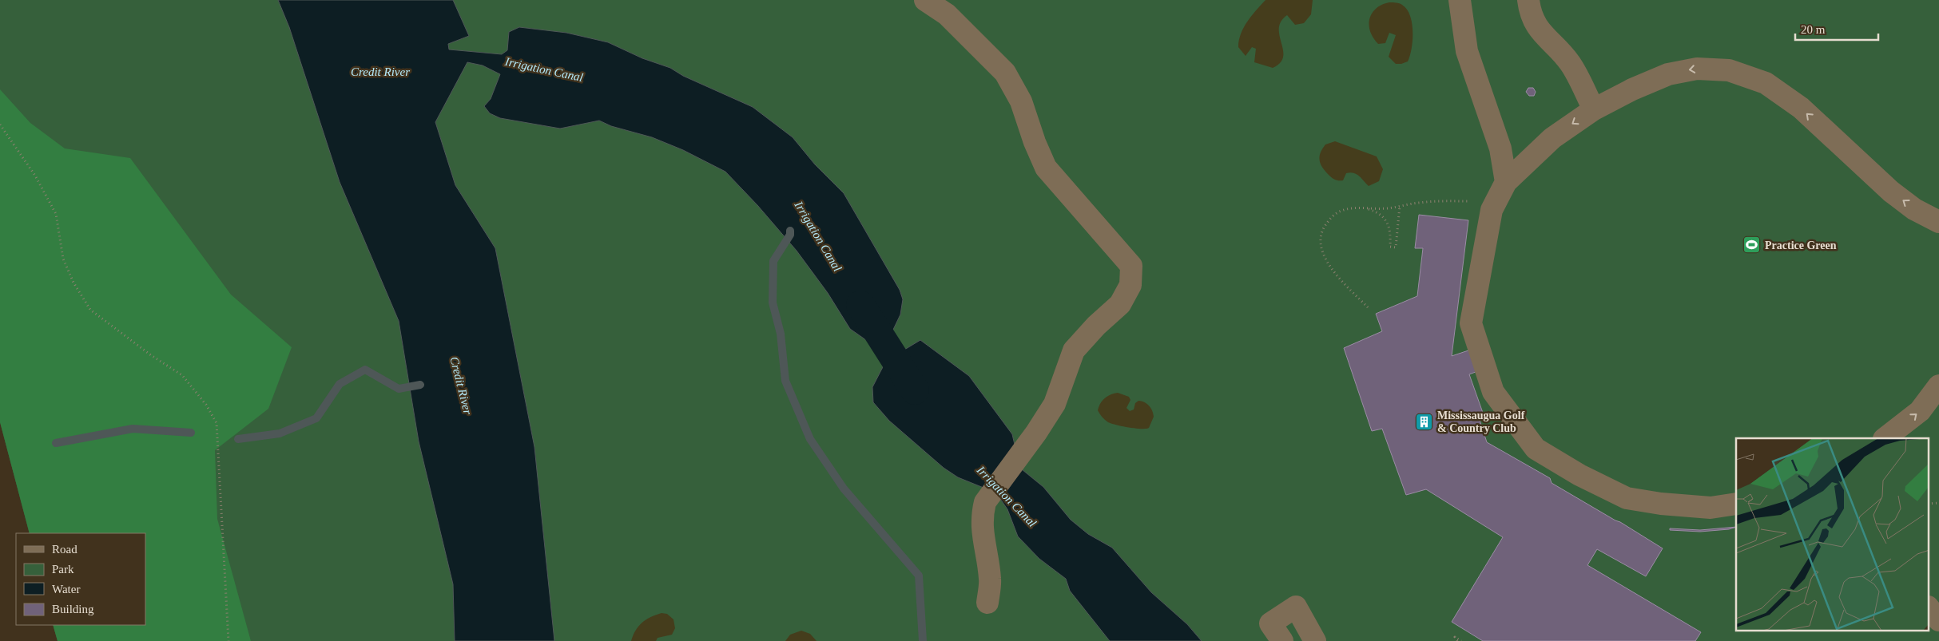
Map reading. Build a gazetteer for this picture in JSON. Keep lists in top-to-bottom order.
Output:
{
  "water": ["Irrigation Canal", "Credit River"],
  "places": {
    "sports": ["Practice Green"],
    "building": ["Mississaugua Golf & Country Club"]
  },
  "legend": [
    "Road",
    "Park",
    "Water",
    "Building"
  ],
  "scale_bar": "20 m"
}
